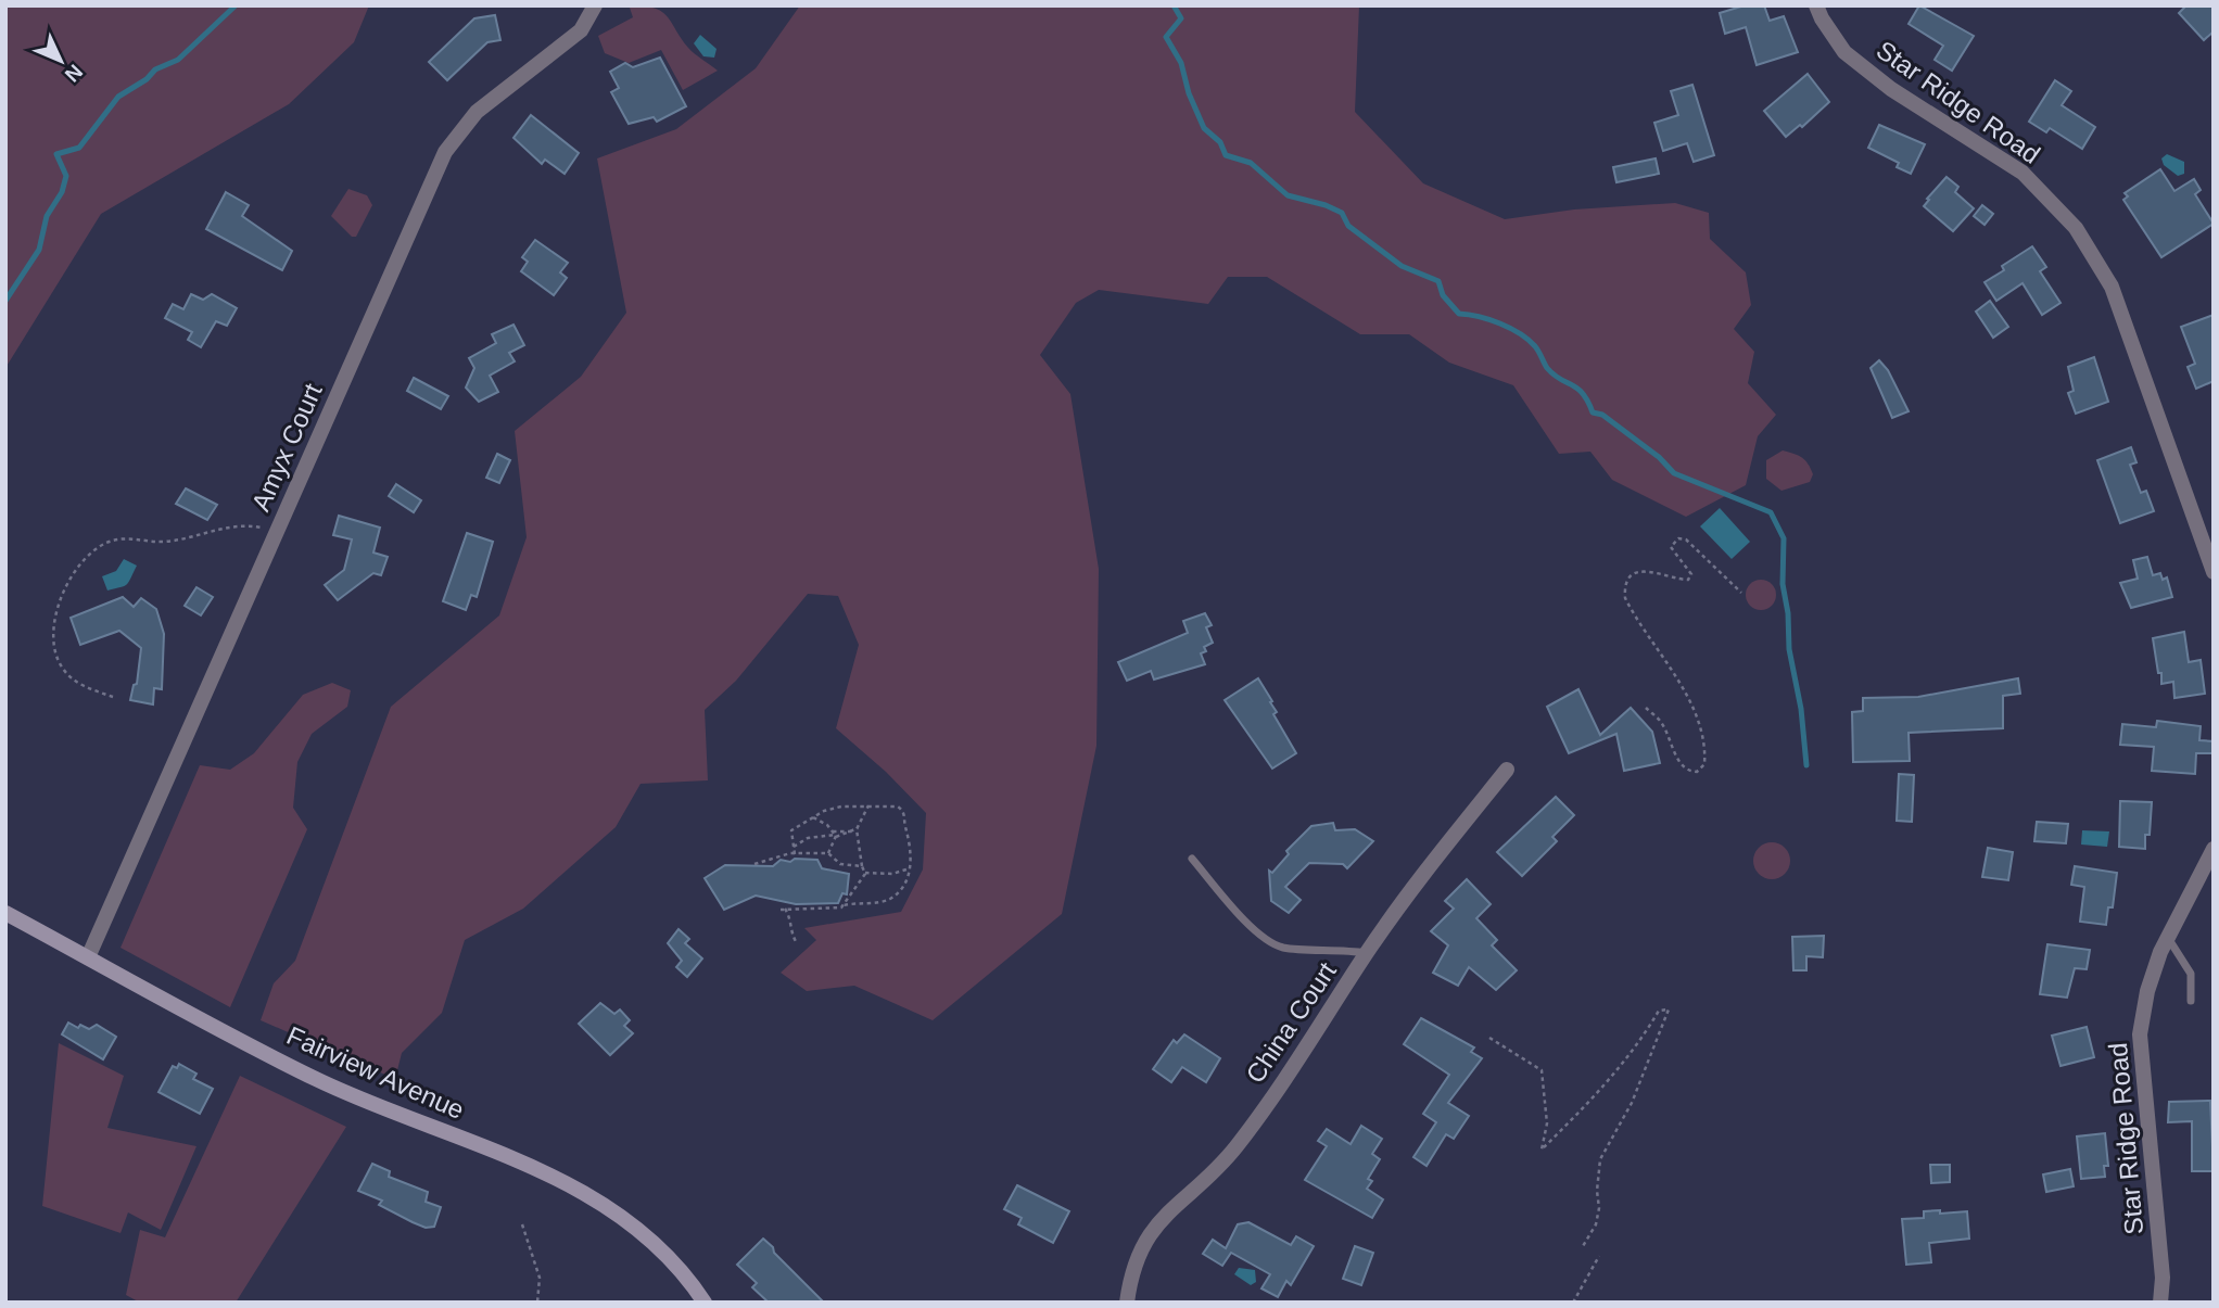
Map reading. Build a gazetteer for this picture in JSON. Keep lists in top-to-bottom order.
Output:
{
  "streets": {
    "main road": ["Fairview Avenue"],
    "street": ["Star Ridge Road", "Amyx Court", "China Court"]
  },
  "crossings": [
    ["Amyx Court", "Fairview Avenue"]
  ],
  "north": "bottom right"
}
